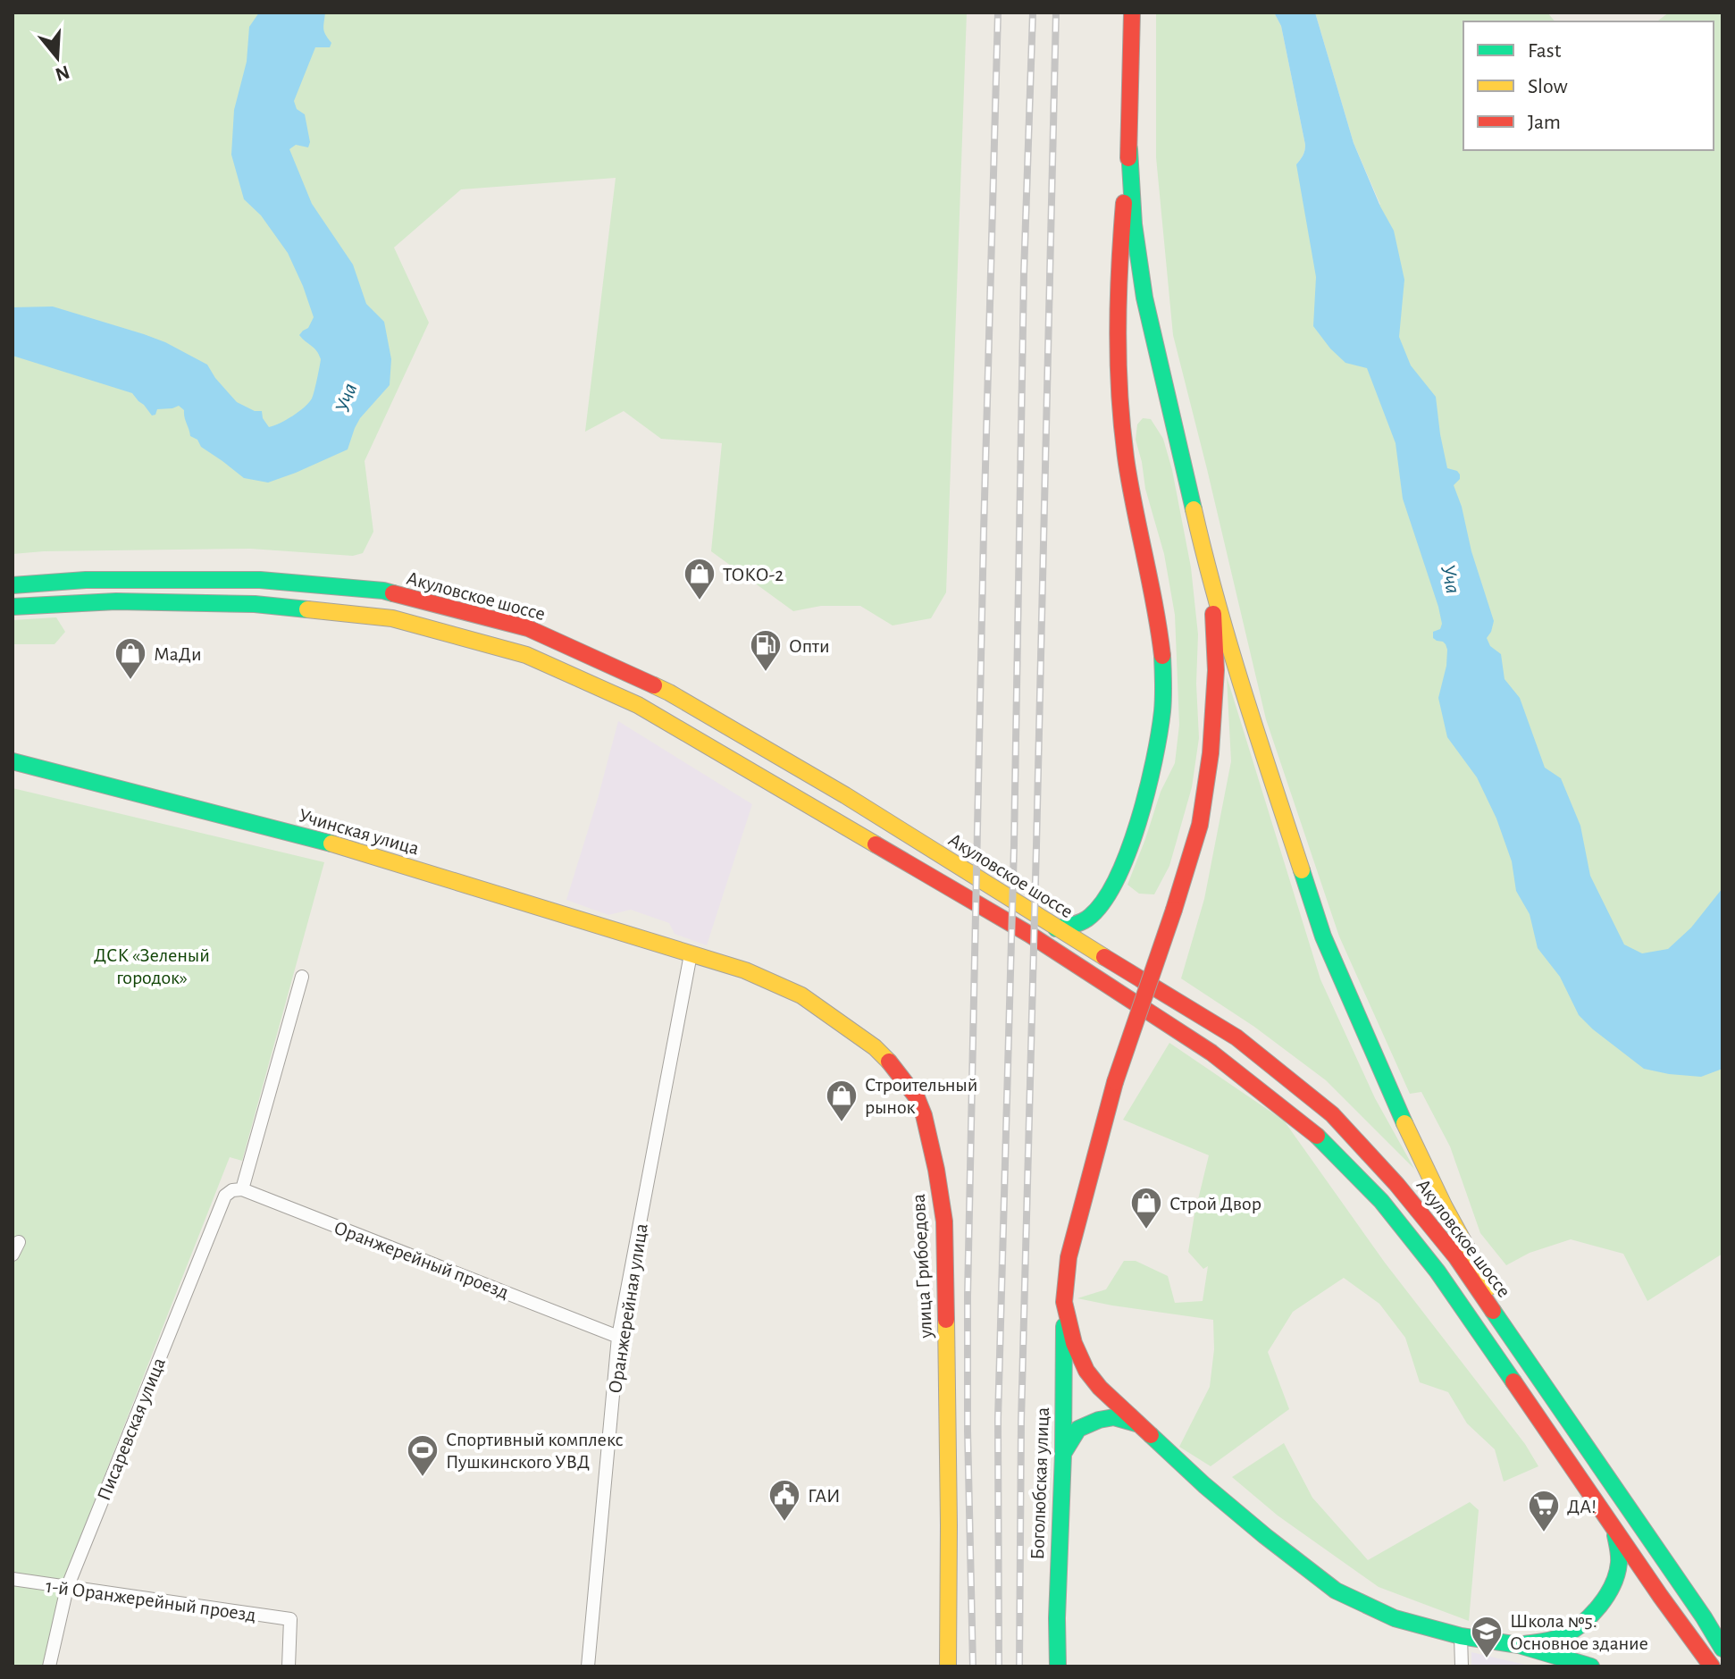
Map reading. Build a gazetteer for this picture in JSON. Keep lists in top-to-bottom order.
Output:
{
  "streets": {
    "main road": [
      "Акуловское шоссе",
      "Учинская улица",
      "улица Грибоедова",
      "Боголюбская улица"
    ],
    "street": [
      "Оранжерейный проезд",
      "Оранжерейная улица",
      "Писаревская улица",
      "1-й Оранжерейный проезд"
    ]
  },
  "crossings": [
    ["Учинская улица", "улица Грибоедова"],
    ["Учинская улица", "Оранжерейная улица"],
    ["Оранжерейный проезд", "Оранжерейная улица"],
    ["Оранжерейный проезд", "Писаревская улица"],
    ["улица Грибоедова", "Оранжерейная улица"],
    ["Писаревская улица", "1-й Оранжерейный проезд"]
  ],
  "water": ["Уча"],
  "parks": ["ДСК «Зеленый городок»"],
  "places": {
    "shop": [
      "ТОКО-2",
      "МаДи",
      "Строительный рынок",
      "Строй Двор"
    ],
    "fuel station": ["Опти"],
    "sports": ["Спортивный комплекс Пушкинского УВД"],
    "public building": ["ГАИ"],
    "supermarket": ["ДА!"],
    "school or university": ["Школа №5. Основное здание"]
  },
  "legend": ["Fast", "Slow", "Jam"],
  "north": "bottom"
}
